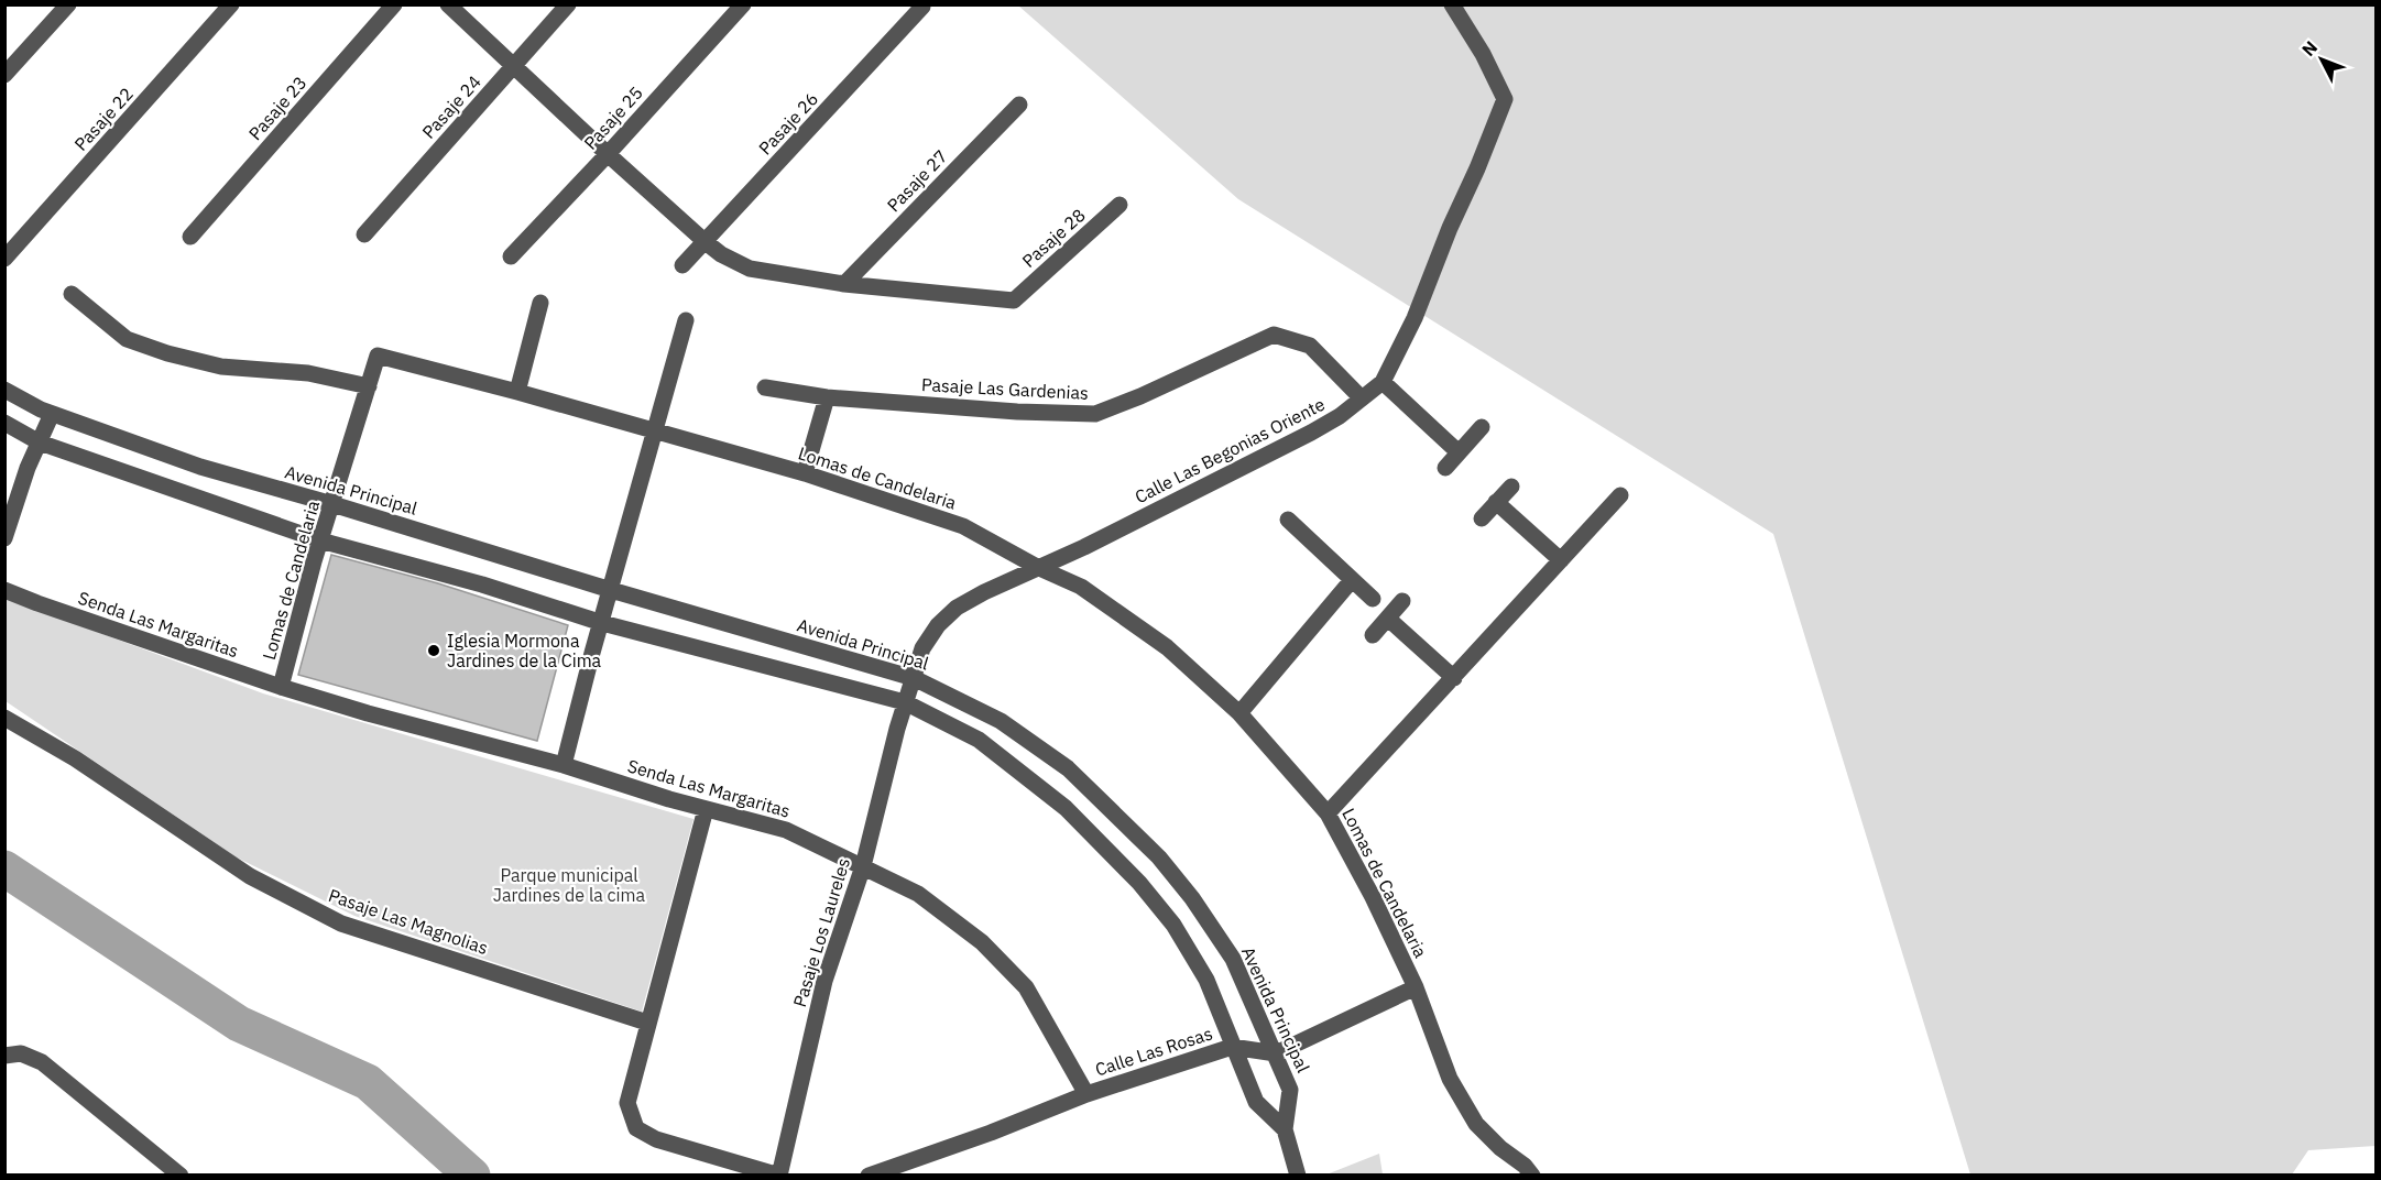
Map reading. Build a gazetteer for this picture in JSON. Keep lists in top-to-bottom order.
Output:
{
  "streets": {
    "street": [
      "Pasaje 24",
      "Pasaje 23",
      "Pasaje 25",
      "Pasaje 22",
      "Pasaje 26",
      "Pasaje 27",
      "Pasaje 28",
      "Pasaje Las Gardenias",
      "Calle Las Begonias Oriente",
      "Lomas de Candelaria",
      "Avenida Principal",
      "Senda Las Margaritas",
      "Pasaje Las Magnolias",
      "Pasaje Los Laureles",
      "Calle Las Rosas"
    ]
  },
  "crossings": [
    ["Pasaje 27", "Pasaje 28"],
    ["Pasaje Las Gardenias", "Calle Las Begonias Oriente"],
    ["Calle Las Begonias Oriente", "Lomas de Candelaria"],
    ["Calle Las Begonias Oriente", "Avenida Principal"],
    ["Calle Las Begonias Oriente", "Pasaje Los Laureles"],
    ["Lomas de Candelaria", "Avenida Principal"],
    ["Lomas de Candelaria", "Senda Las Margaritas"],
    ["Avenida Principal", "Calle Las Rosas"],
    ["Senda Las Margaritas", "Pasaje Los Laureles"],
    ["Senda Las Margaritas", "Calle Las Rosas"]
  ],
  "parks": ["Parque municipal Jardines de la cima"],
  "places": ["Iglesia Mormona Jardines de la Cima"],
  "north": "top left"
}
